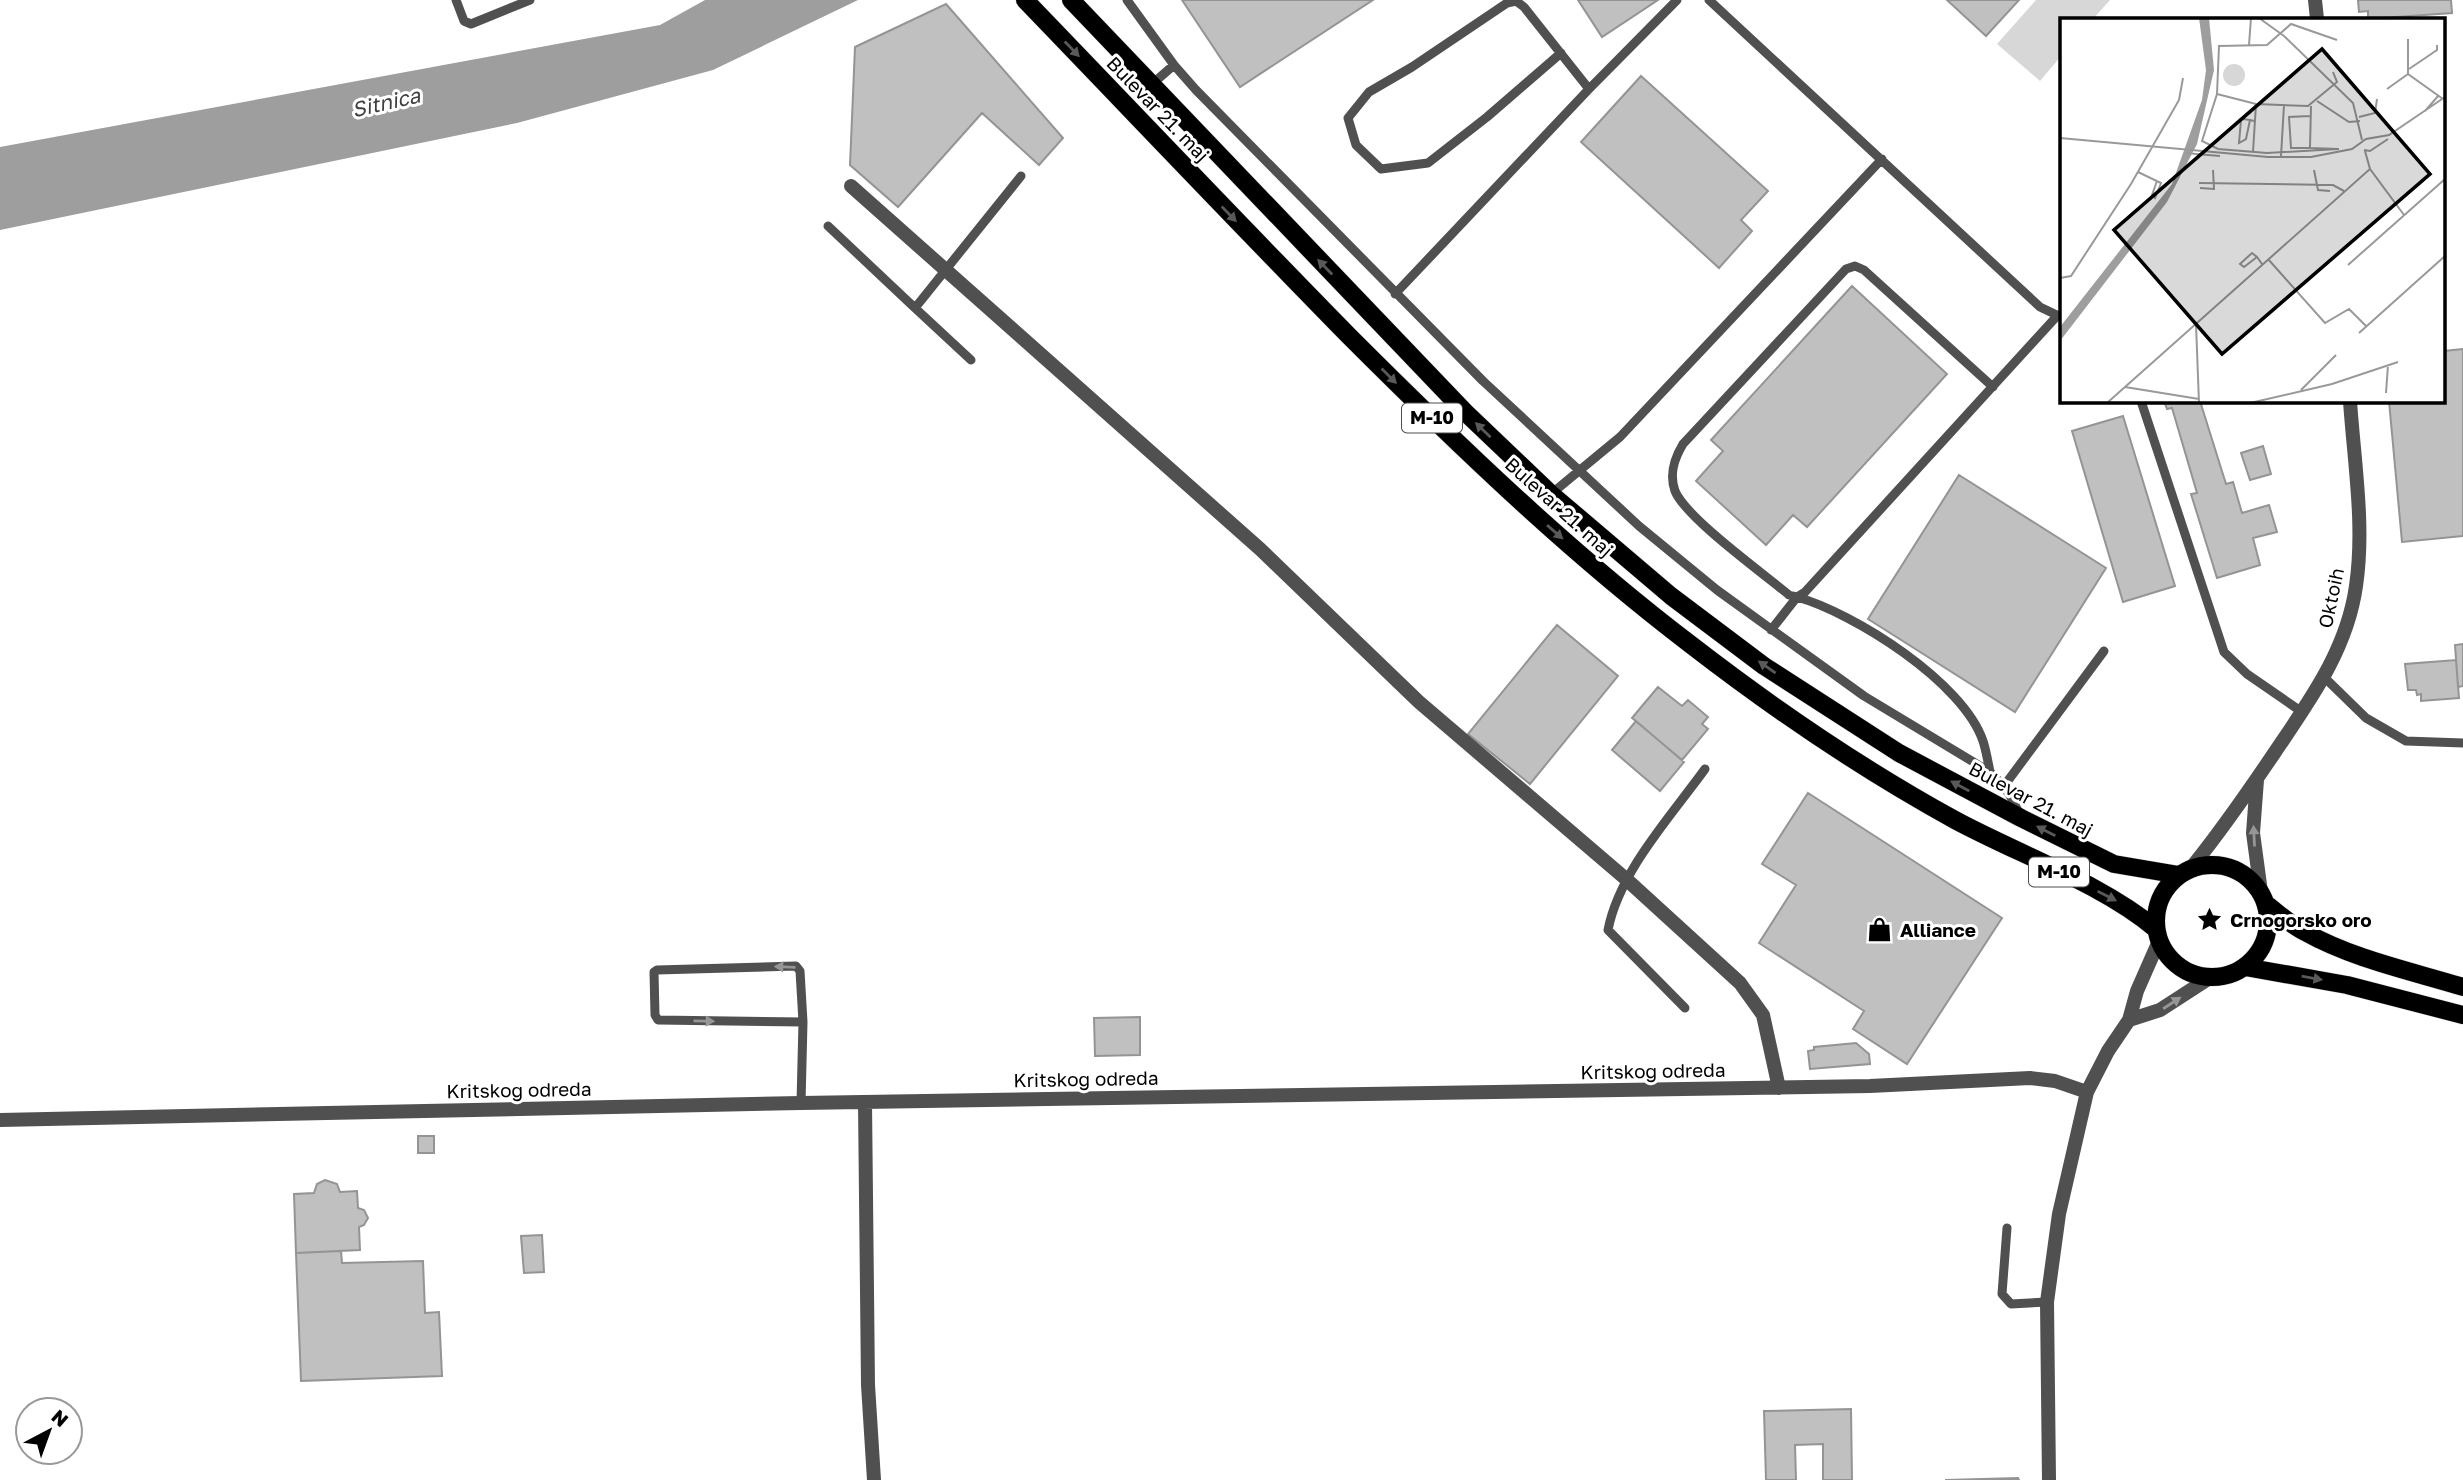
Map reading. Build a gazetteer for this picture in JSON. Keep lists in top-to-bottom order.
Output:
{
  "streets": {
    "main road": ["Bulevar 21. maj", "M-10"],
    "street": ["Oktoih", "Kritskog odreda"]
  },
  "crossings": [
    ["Bulevar 21. maj", "M-10"],
    ["Bulevar 21. maj", "Oktoih"],
    ["M-10", "Oktoih"]
  ],
  "water": ["Sitnica"],
  "places": {
    "place": ["Crnogorsko oro"],
    "shop": ["Alliance"]
  },
  "north": "top right"
}
